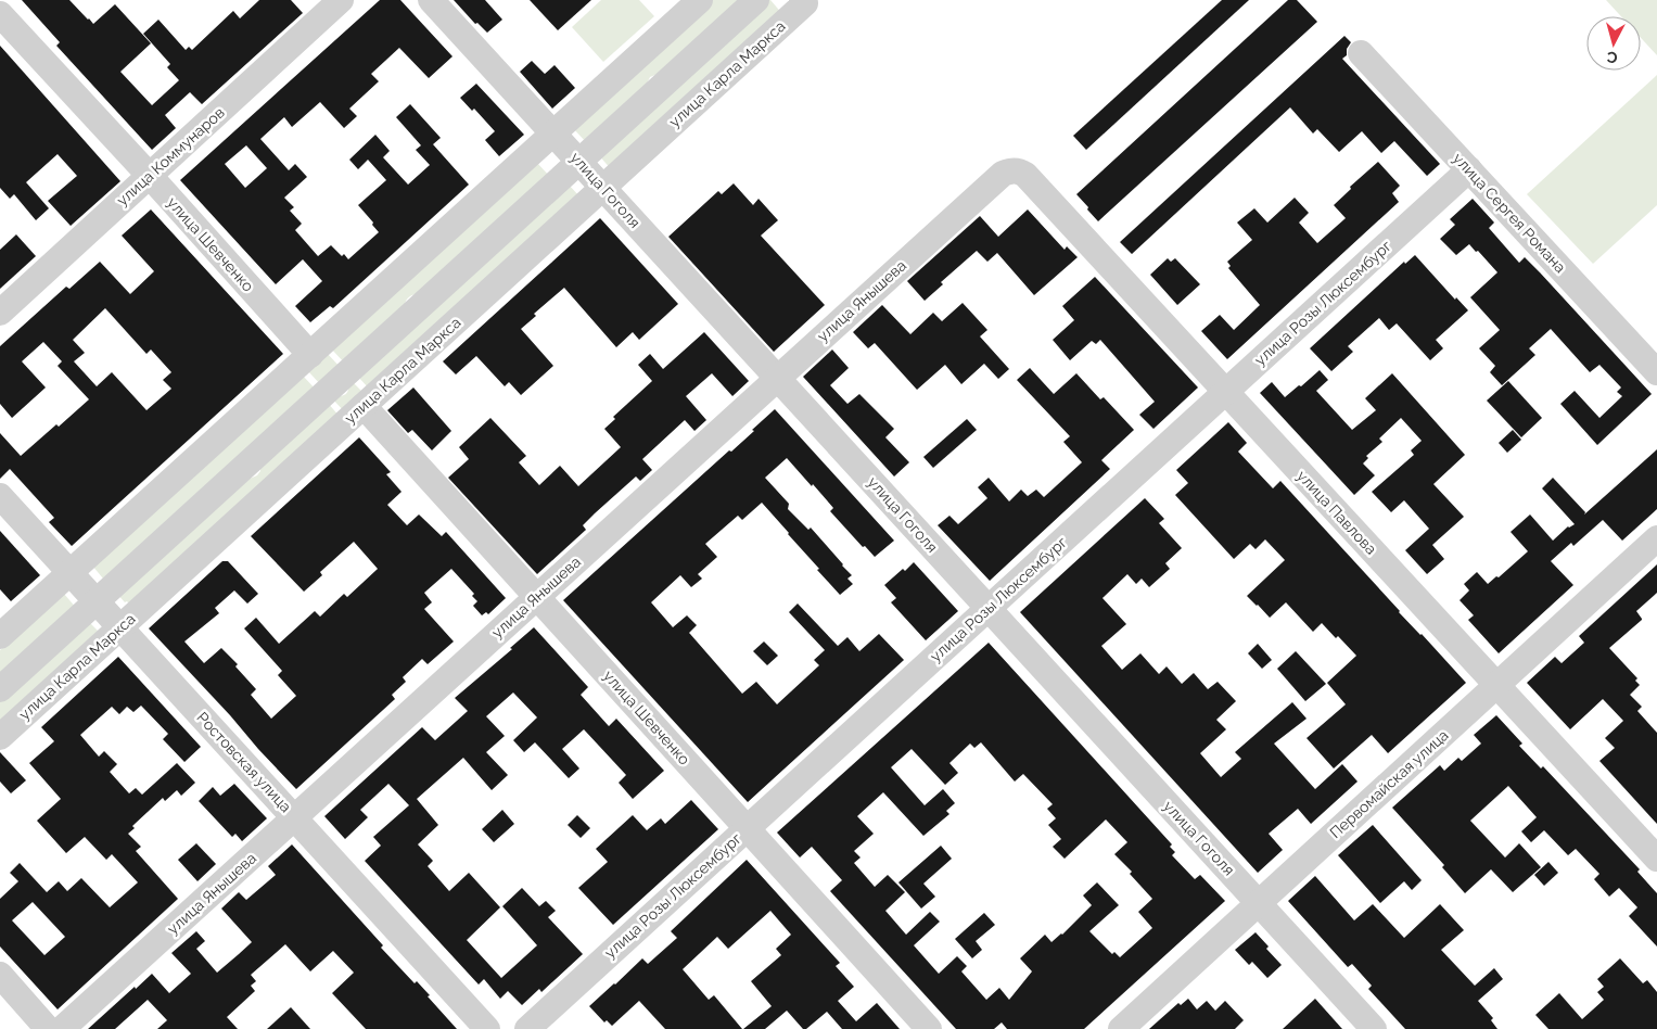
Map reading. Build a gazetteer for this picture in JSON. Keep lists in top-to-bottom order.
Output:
{
  "streets": {
    "street": [
      "улица Карла Маркса",
      "улица Коммунаров",
      "улица Гоголя",
      "улица Сергея Романа",
      "улица Шевченко",
      "улица Янышева",
      "улица Розы Люксембург",
      "улица Павлова",
      "Ростовская улица",
      "Первомайская улица"
    ]
  },
  "crossings": [
    ["улица Карла Маркса", "улица Гоголя"],
    ["улица Карла Маркса", "улица Шевченко"],
    ["улица Карла Маркса", "Ростовская улица"],
    ["улица Коммунаров", "улица Шевченко"],
    ["улица Гоголя", "улица Янышева"],
    ["улица Гоголя", "улица Розы Люксембург"],
    ["улица Гоголя", "Первомайская улица"],
    ["улица Сергея Романа", "улица Розы Люксембург"],
    ["улица Шевченко", "улица Янышева"],
    ["улица Шевченко", "улица Розы Люксембург"],
    ["улица Янышева", "улица Павлова"],
    ["улица Янышева", "Ростовская улица"],
    ["улица Розы Люксембург", "улица Павлова"],
    ["улица Павлова", "Первомайская улица"]
  ],
  "north": "bottom"
}
